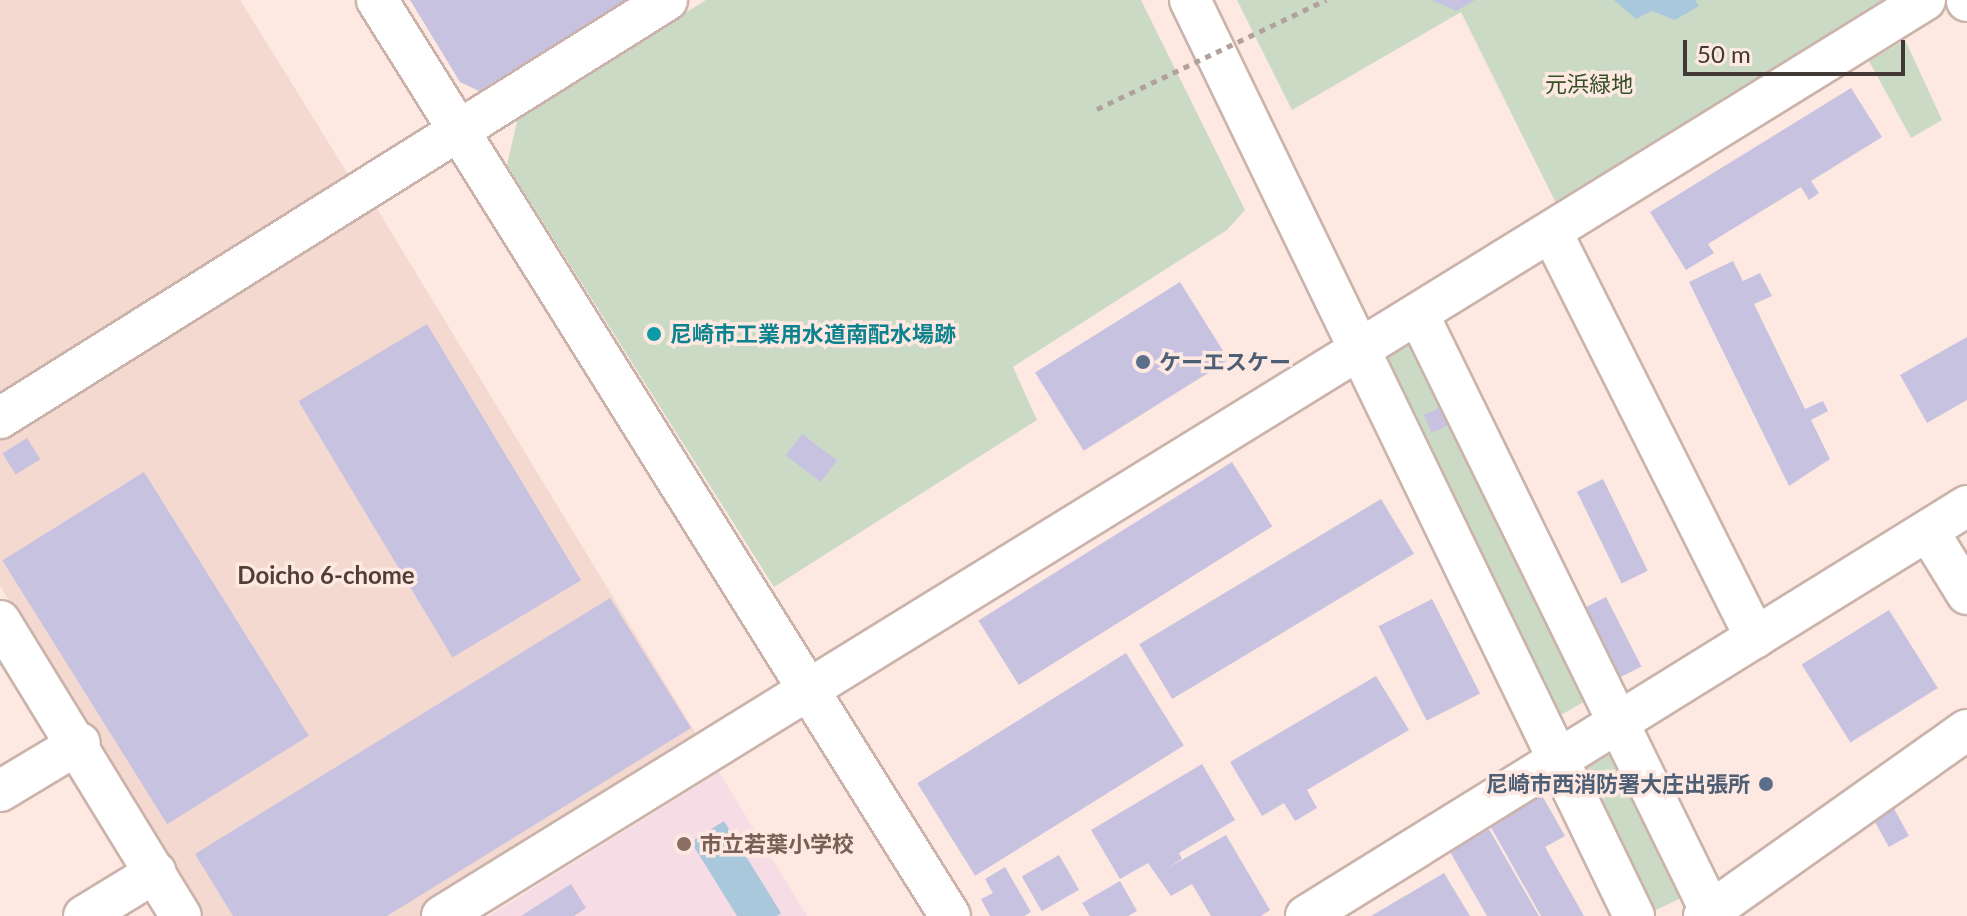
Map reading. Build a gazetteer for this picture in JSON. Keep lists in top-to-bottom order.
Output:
{
  "districts": ["Doicho 6-chome"],
  "parks": ["元浜緑地"],
  "places": [
    "尼崎市工業用水道南配水場跡",
    "ケーエスケー",
    "尼崎市西消防署大庄出張所",
    "市立若葉小学校"
  ],
  "scale_bar": "50 m"
}
